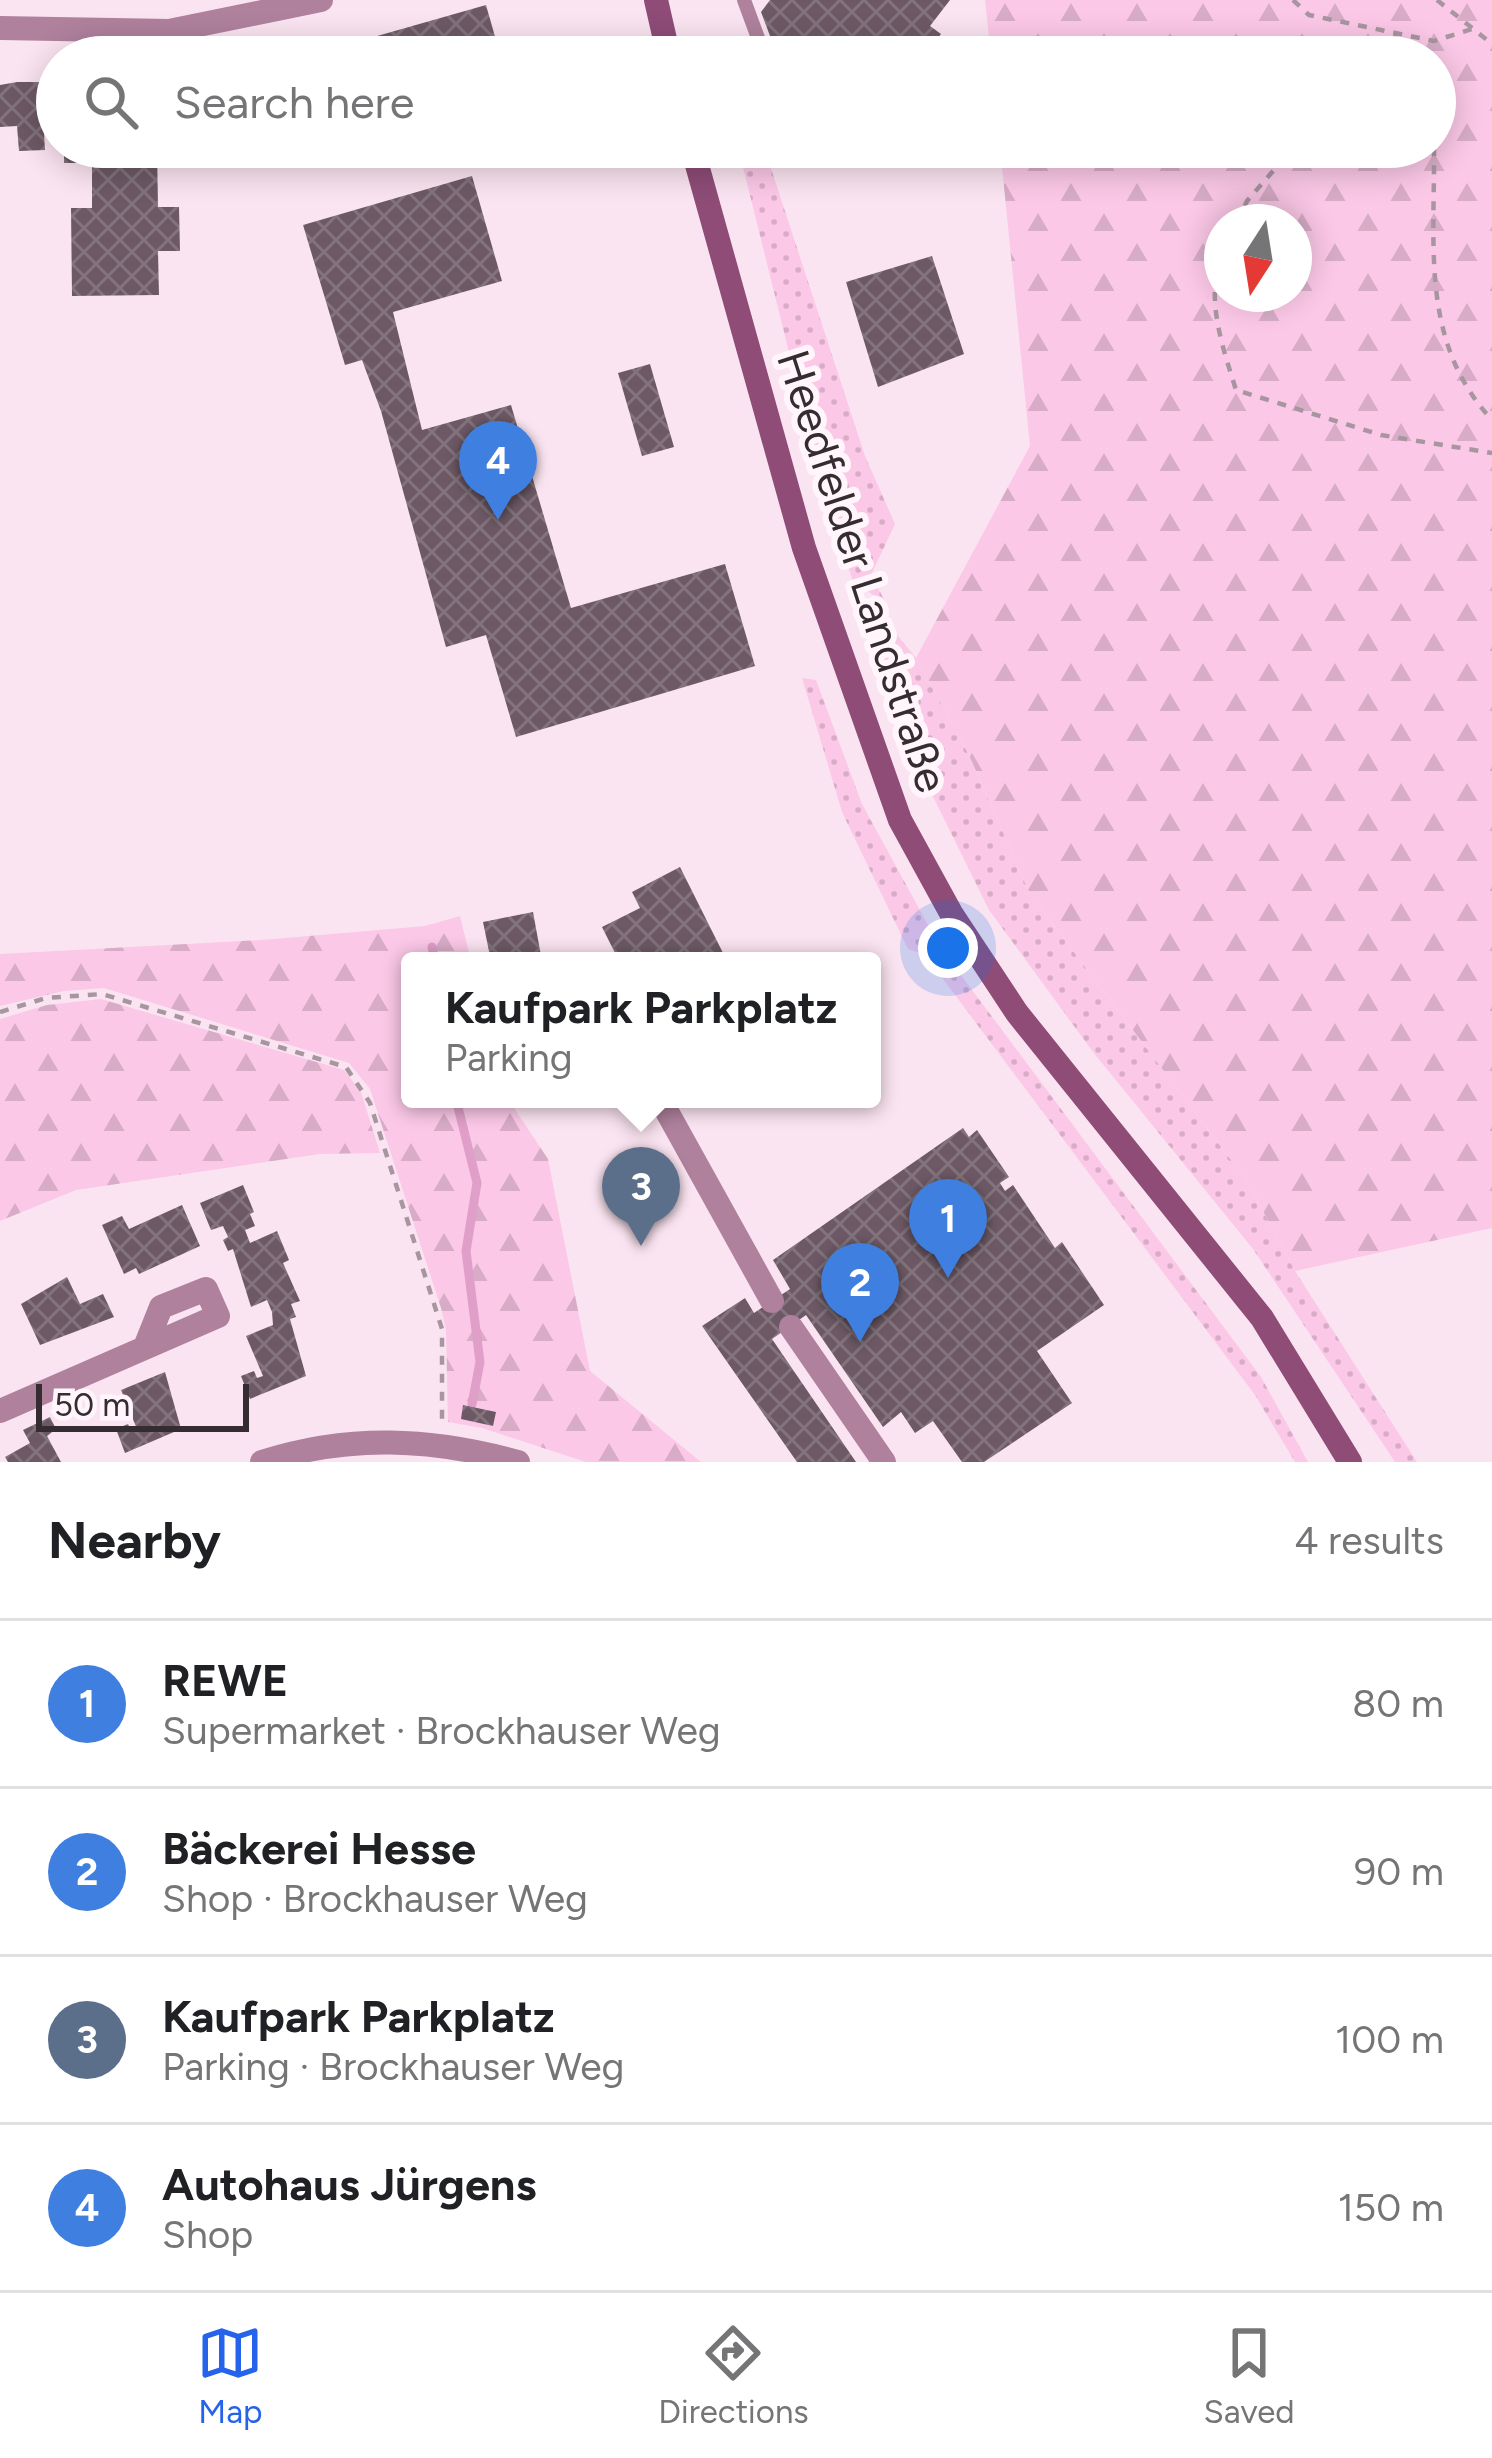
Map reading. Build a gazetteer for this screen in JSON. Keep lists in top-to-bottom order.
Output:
{
  "streets": {
    "main road": ["Heedfelder Landstraße"]
  },
  "scale_bar": "50 m",
  "north": "bottom",
  "page": {
    "search": "Search here",
    "pins": [
      "4",
      "3",
      "1",
      "2"
    ],
    "popup": ["Kaufpark Parkplatz", "Parking"],
    "scale": "50 m",
    "heading": ["Nearby", "4 results"],
    "list": [
      {
        "mark": "1",
        "name": "REWE",
        "note": "Supermarket · Brockhauser Weg",
        "value": "80 m"
      },
      {
        "mark": "2",
        "name": "Bäckerei Hesse",
        "note": "Shop · Brockhauser Weg",
        "value": "90 m"
      },
      {
        "mark": "3",
        "name": "Kaufpark Parkplatz",
        "note": "Parking · Brockhauser Weg",
        "value": "100 m"
      },
      {
        "mark": "4",
        "name": "Autohaus Jürgens",
        "note": "Shop",
        "value": "150 m"
      }
    ],
    "nav": ["Map", "Directions", "Saved"]
  }
}
